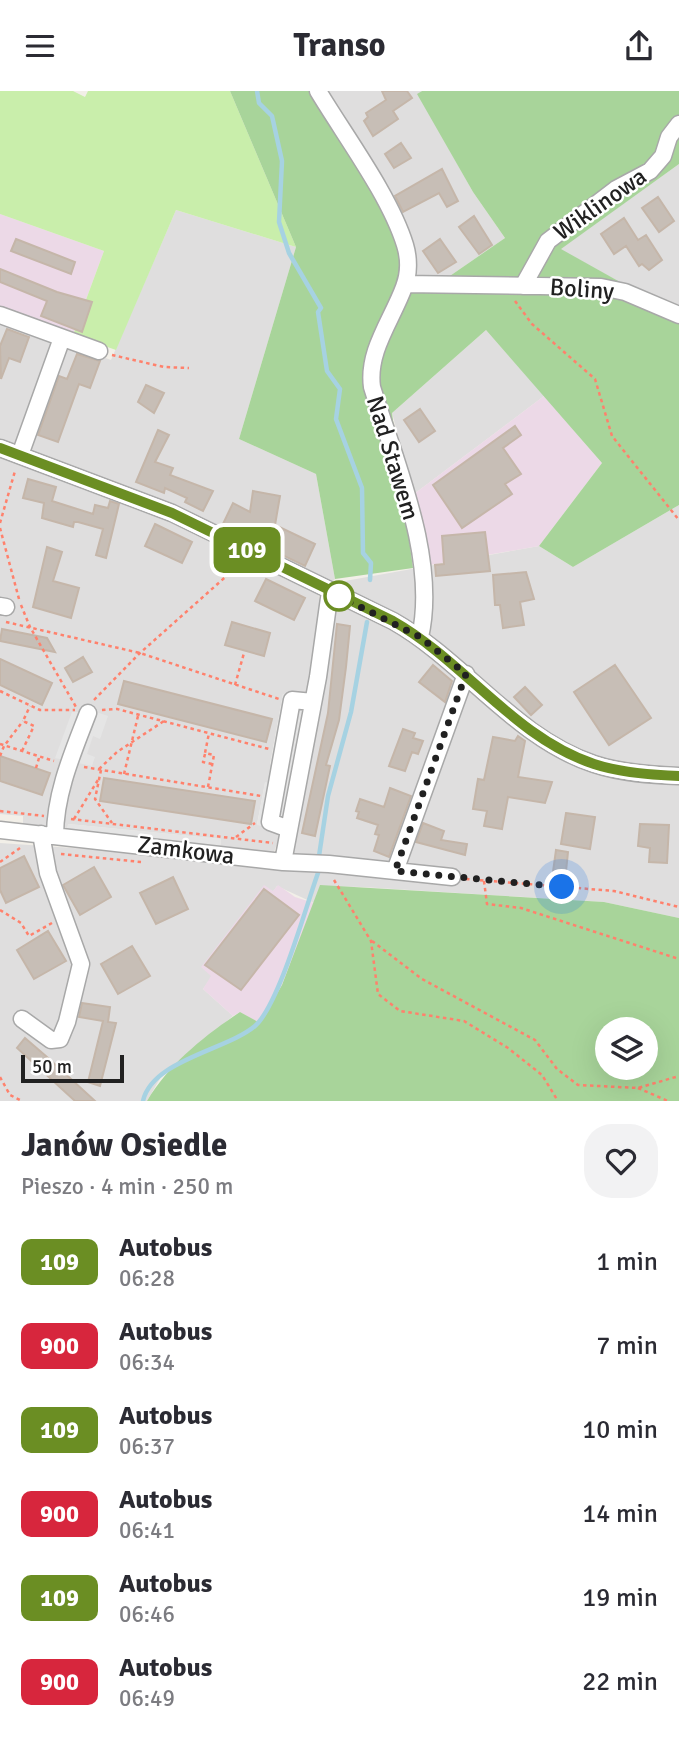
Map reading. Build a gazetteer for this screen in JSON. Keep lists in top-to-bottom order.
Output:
{
  "streets": {
    "street": [
      "Wiklinowa",
      "Boliny",
      "Nad Stawem",
      "Zamkowa"
    ]
  },
  "crossings": [
    ["Wiklinowa", "Boliny"]
  ],
  "lines": ["bus line 109"],
  "scale_bar": "50 m",
  "page": {
    "header": "Transo",
    "on_map": "109",
    "scale": "50 m",
    "heading": ["Janów Osiedle", "Pieszo · 4 min · 250 m"],
    "list": [
      {
        "mark": "109",
        "name": "Autobus",
        "note": "06:28",
        "value": "1 min"
      },
      {
        "mark": "900",
        "name": "Autobus",
        "note": "06:34",
        "value": "7 min"
      },
      {
        "mark": "109",
        "name": "Autobus",
        "note": "06:37",
        "value": "10 min"
      },
      {
        "mark": "900",
        "name": "Autobus",
        "note": "06:41",
        "value": "14 min"
      },
      {
        "mark": "109",
        "name": "Autobus",
        "note": "06:46",
        "value": "19 min"
      },
      {
        "mark": "900",
        "name": "Autobus",
        "note": "06:49",
        "value": "22 min"
      }
    ]
  }
}
